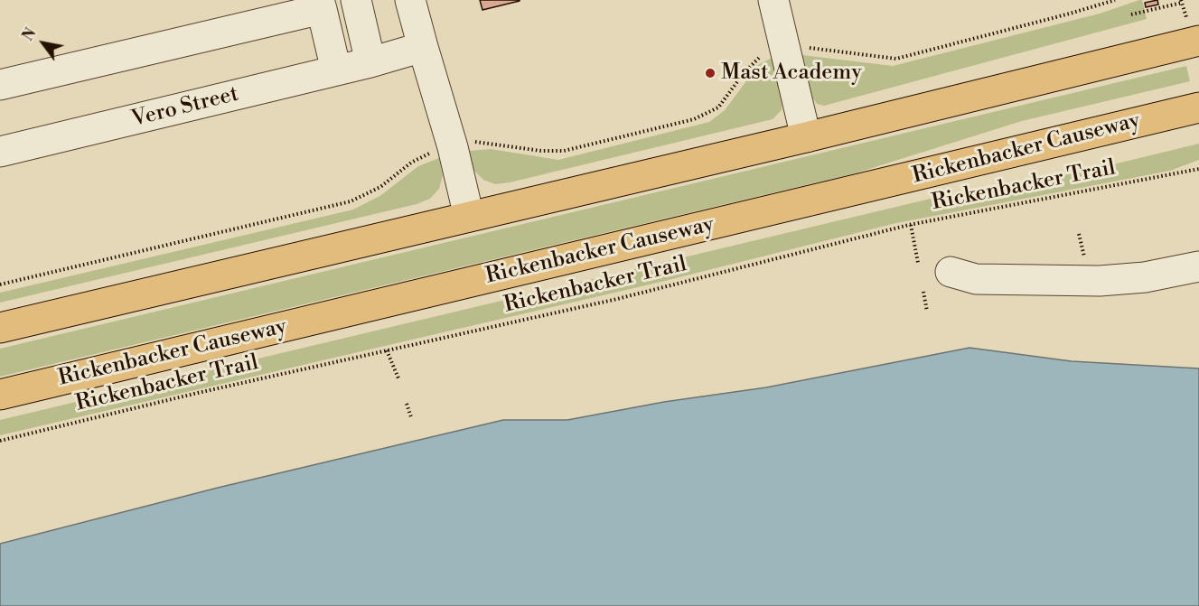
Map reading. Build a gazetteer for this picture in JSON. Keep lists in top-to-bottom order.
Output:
{
  "streets": {
    "main road": ["Rickenbacker Causeway"],
    "lane": ["Vero Street"],
    "path": ["Rickenbacker Trail"]
  },
  "places": ["Mast Academy"],
  "north": "top left"
}
